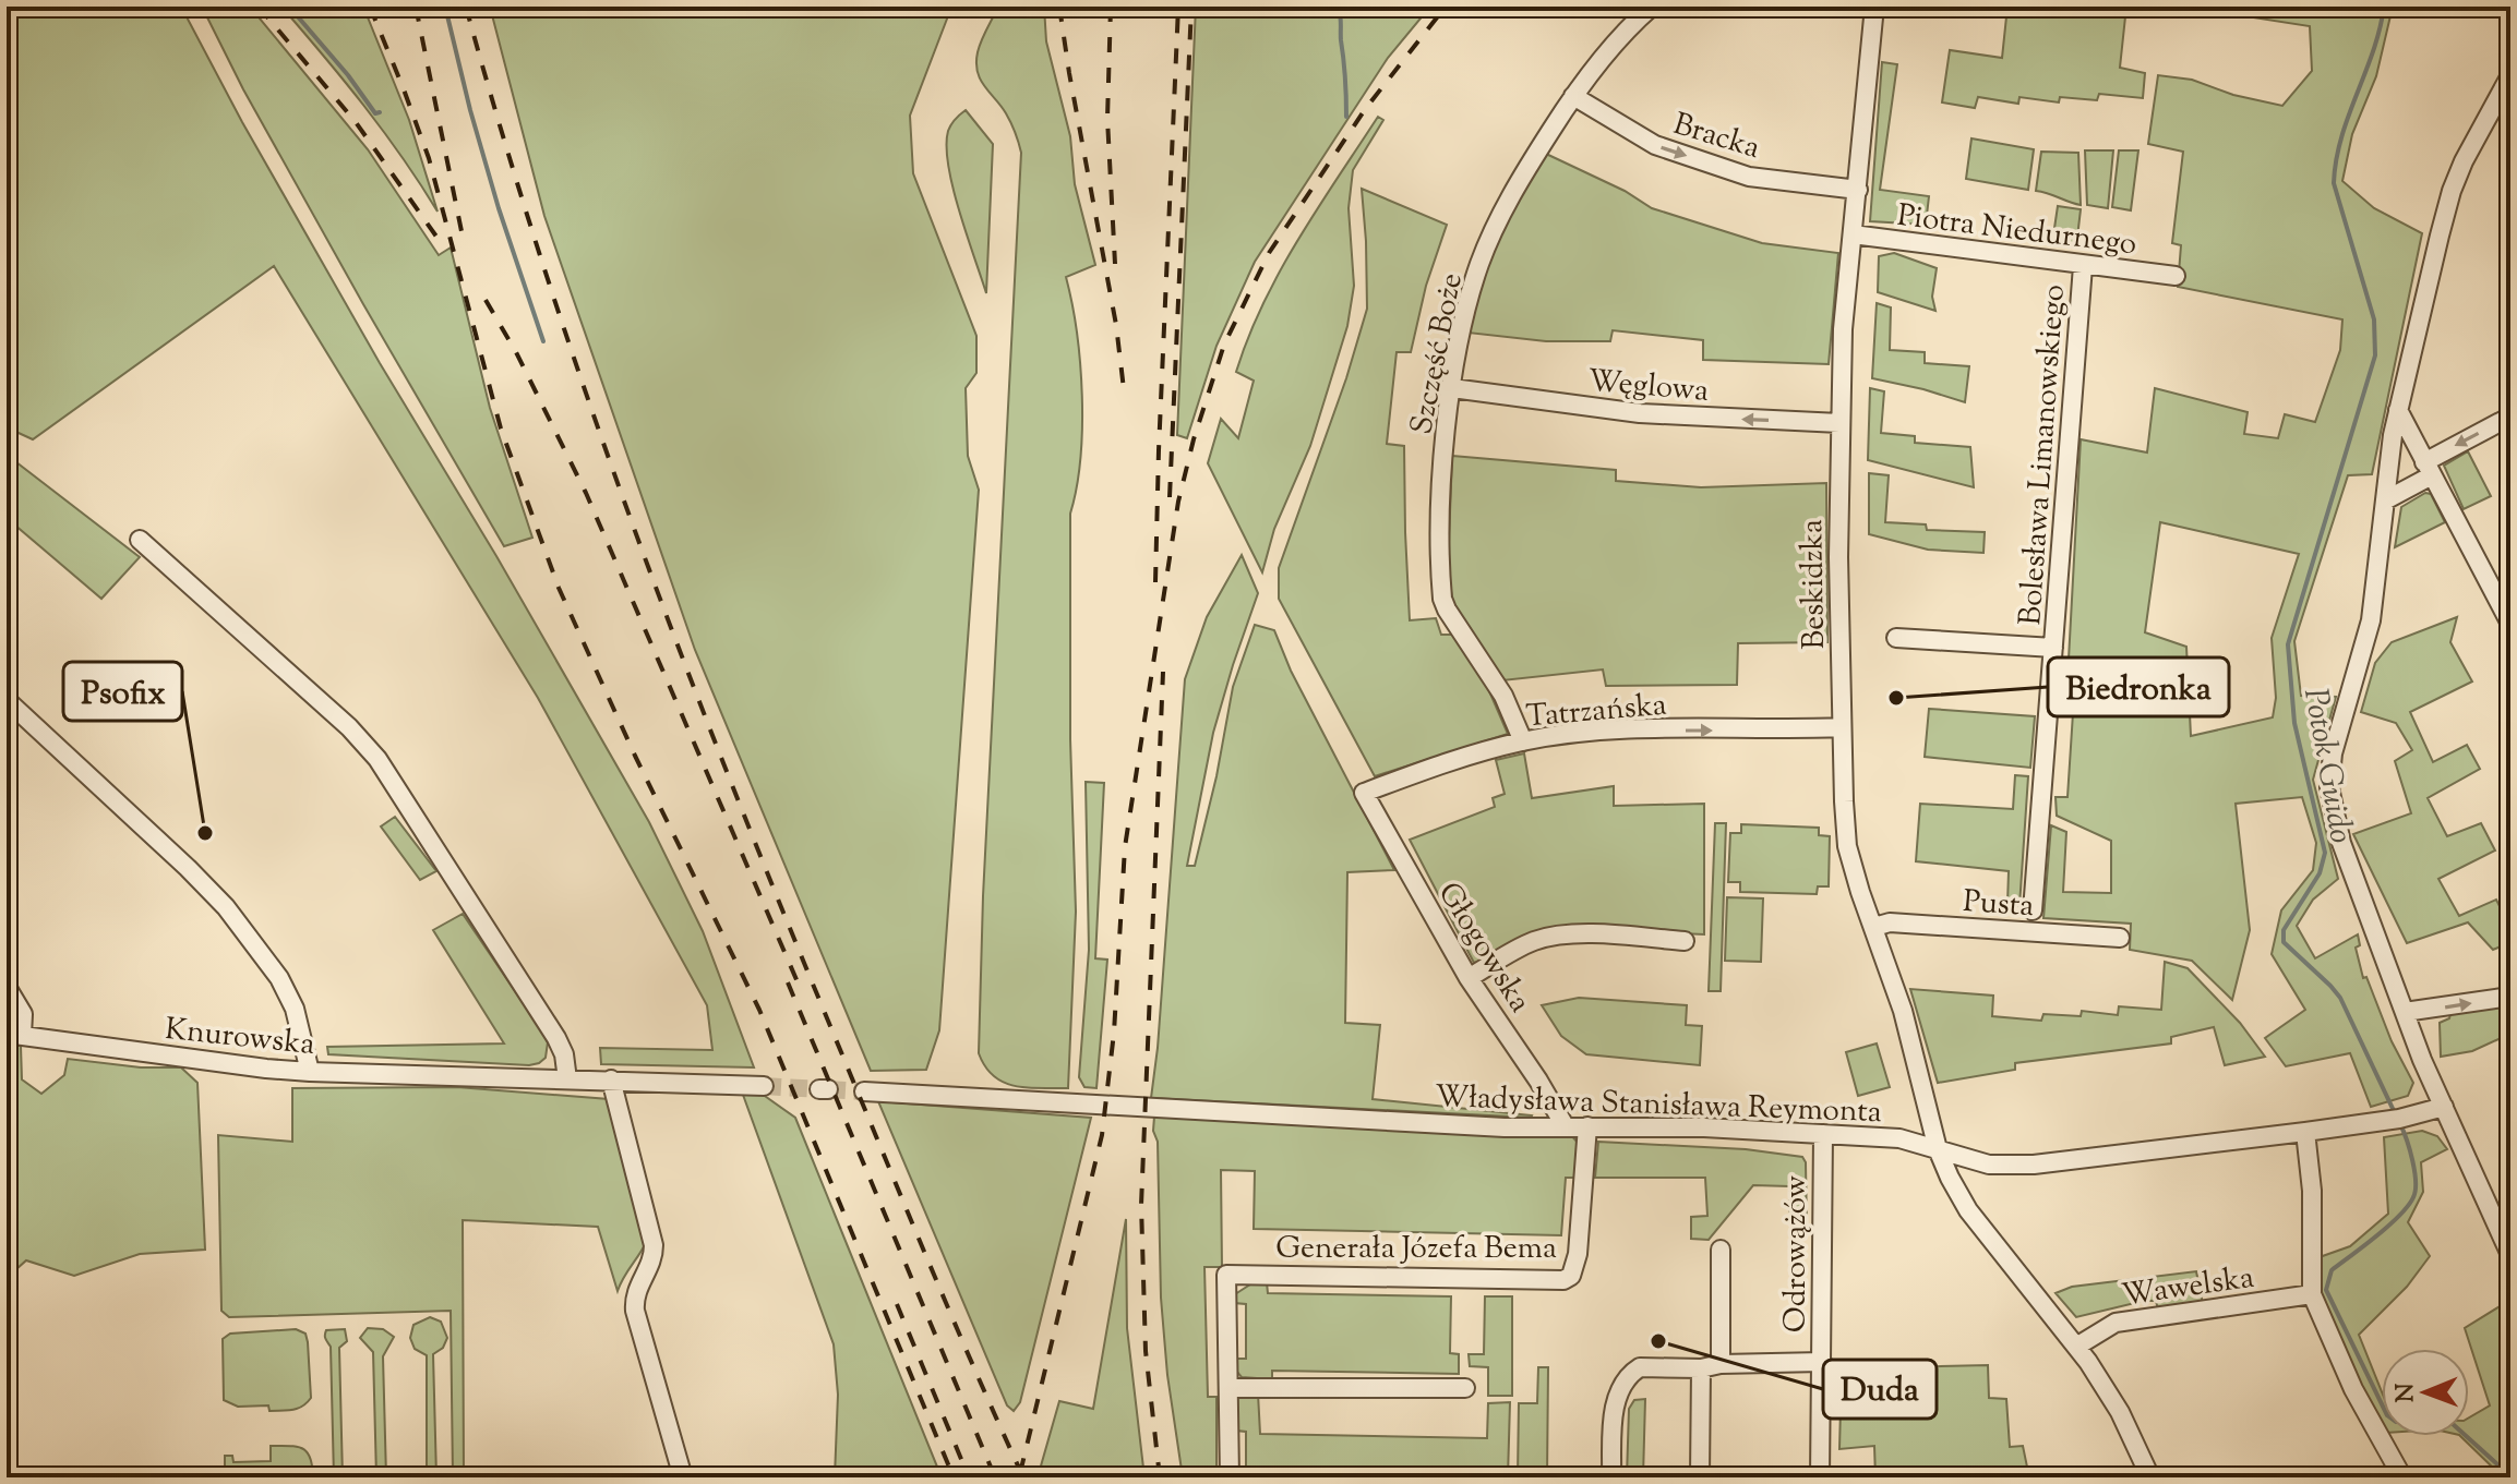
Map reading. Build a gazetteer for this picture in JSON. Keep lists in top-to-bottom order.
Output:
{
  "streets": {
    "street": [
      "Bracka",
      "Piotra Niedurnego",
      "Szczęść Boże",
      "Węglowa",
      "Bolesława Limanowskiego",
      "Beskidzka",
      "Tatrzańska",
      "Pusta",
      "Głogowska",
      "Knurowska",
      "Władysława Stanisława Reymonta",
      "Generała Józefa Bema",
      "Odrowążów",
      "Wawelska"
    ]
  },
  "crossings": [
    ["Bracka", "Szczęść Boże"],
    ["Bracka", "Beskidzka"],
    ["Piotra Niedurnego", "Bolesława Limanowskiego"],
    ["Piotra Niedurnego", "Beskidzka"],
    ["Szczęść Boże", "Węglowa"],
    ["Szczęść Boże", "Tatrzańska"],
    ["Węglowa", "Beskidzka"],
    ["Beskidzka", "Tatrzańska"],
    ["Beskidzka", "Pusta"],
    ["Beskidzka", "Władysława Stanisława Reymonta"],
    ["Beskidzka", "Wawelska"],
    ["Tatrzańska", "Głogowska"],
    ["Głogowska", "Władysława Stanisława Reymonta"],
    ["Władysława Stanisława Reymonta", "Generała Józefa Bema"],
    ["Władysława Stanisława Reymonta", "Odrowążów"]
  ],
  "one_way": ["Bracka", "Węglowa", "Tatrzańska"],
  "water": ["Potok Guido"],
  "places": ["Biedronka", "Psofix", "Duda"],
  "north": "left"
}
